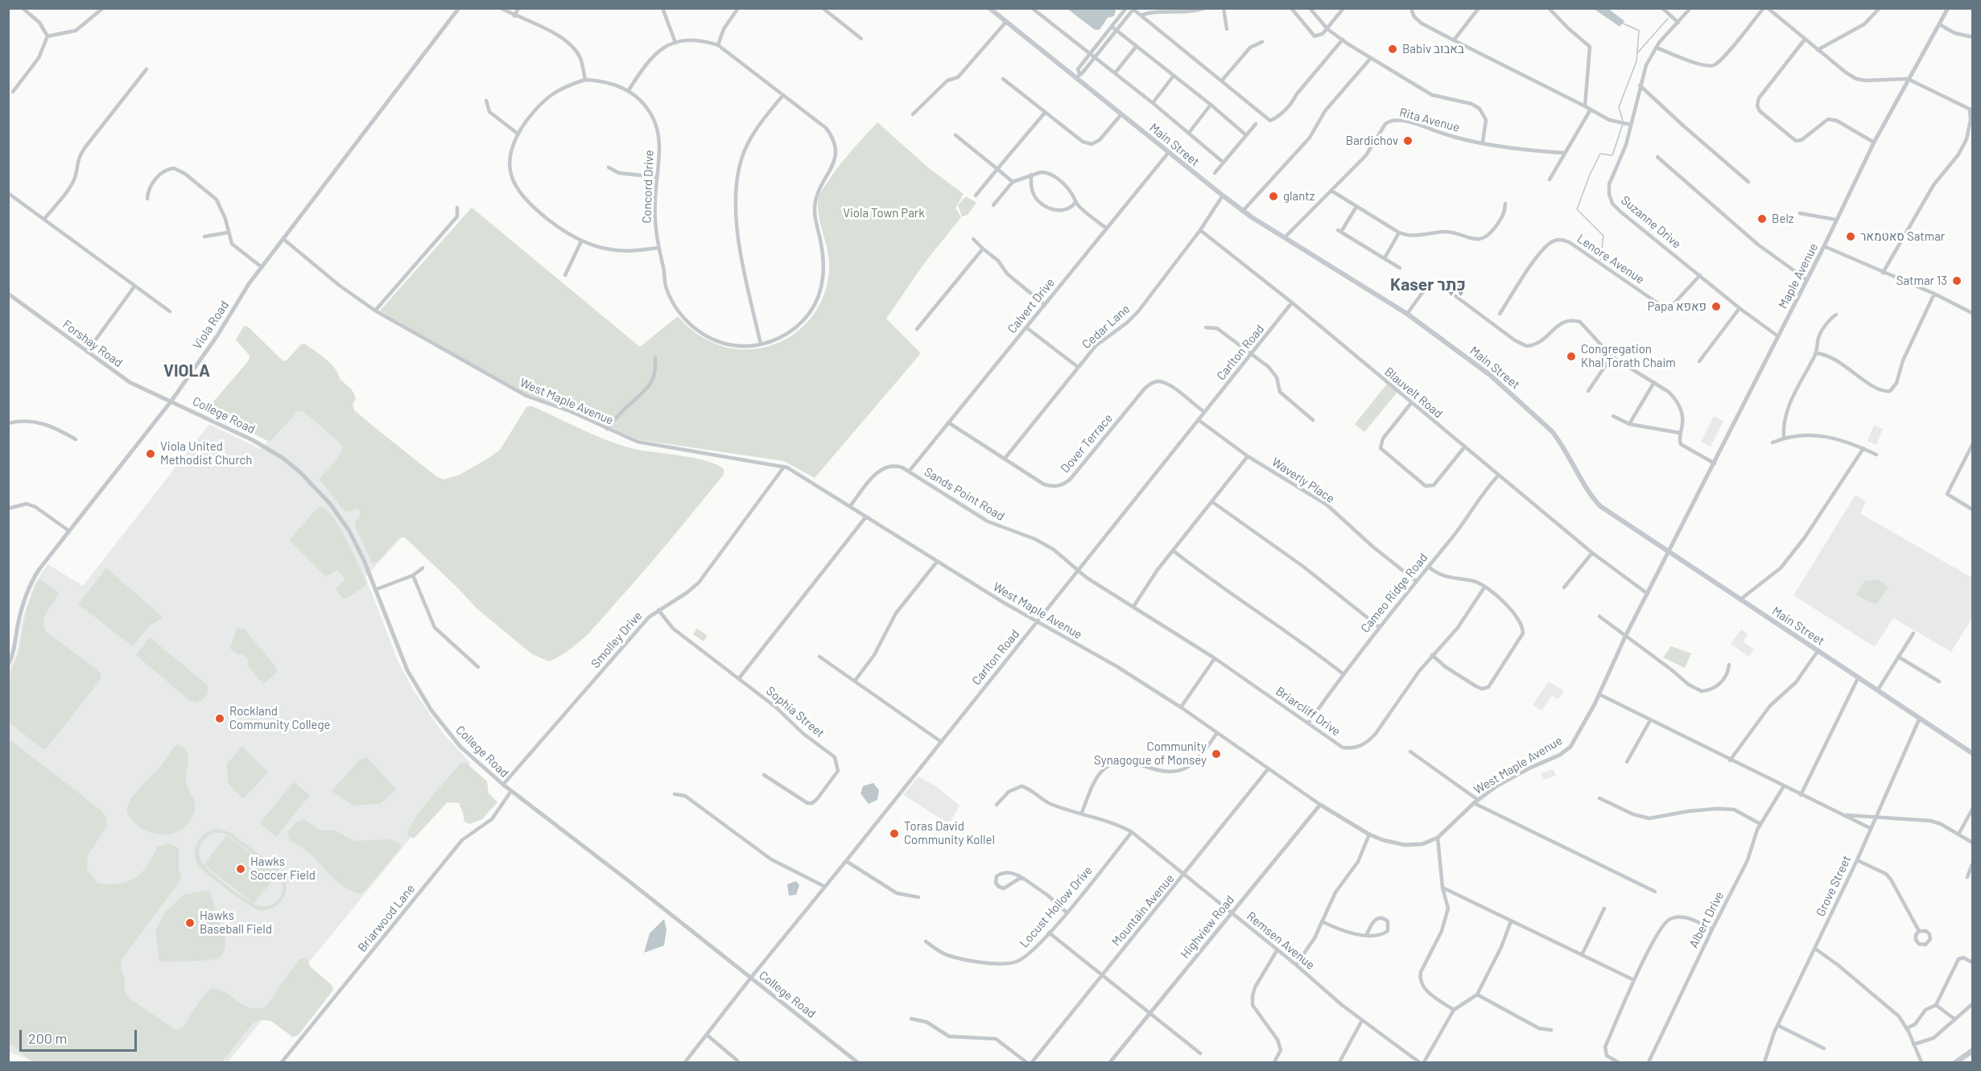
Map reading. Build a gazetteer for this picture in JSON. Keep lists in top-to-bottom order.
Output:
{
  "streets": {
    "main road": ["Main Street"],
    "street": [
      "Rita Avenue",
      "Concord Drive",
      "Suzanne Drive",
      "Lenore Avenue",
      "Maple Avenue",
      "Calvert Drive",
      "Viola Road",
      "Cedar Lane",
      "Forshay Road",
      "Carlton Road",
      "Blauvelt Road",
      "West Maple Avenue",
      "College Road",
      "Dover Terrace",
      "Waverly Place",
      "Sands Point Road",
      "Cameo Ridge Road",
      "Smolley Drive",
      "Briarcliff Drive",
      "Sophia Street",
      "Grove Street",
      "Locust Hollow Drive",
      "Mountain Avenue",
      "Briarwood Lane",
      "Albert Drive",
      "Highview Road",
      "Remsen Avenue"
    ]
  },
  "crossings": [
    ["Rita Avenue", "Main Street"],
    ["Main Street", "Maple Avenue"],
    ["Main Street", "Calvert Drive"],
    ["Main Street", "West Maple Avenue"],
    ["Main Street", "Grove Street"],
    ["Suzanne Drive", "Lenore Avenue"],
    ["Suzanne Drive", "Maple Avenue"],
    ["Maple Avenue", "West Maple Avenue"],
    ["Calvert Drive", "Dover Terrace"],
    ["Calvert Drive", "Sands Point Road"],
    ["Viola Road", "Forshay Road"],
    ["Viola Road", "West Maple Avenue"],
    ["Viola Road", "College Road"],
    ["Cedar Lane", "Blauvelt Road"],
    ["Cedar Lane", "Dover Terrace"],
    ["Forshay Road", "College Road"],
    ["Carlton Road", "Blauvelt Road"],
    ["Carlton Road", "West Maple Avenue"],
    ["Carlton Road", "College Road"],
    ["Carlton Road", "Dover Terrace"],
    ["Carlton Road", "Waverly Place"],
    ["Carlton Road", "Sands Point Road"],
    ["Carlton Road", "Briarcliff Drive"],
    ["Blauvelt Road", "West Maple Avenue"],
    ["Blauvelt Road", "Cameo Ridge Road"],
    ["West Maple Avenue", "Sands Point Road"],
    ["West Maple Avenue", "Smolley Drive"],
    ["West Maple Avenue", "Mountain Avenue"],
    ["West Maple Avenue", "Highview Road"],
    ["College Road", "Smolley Drive"],
    ["College Road", "Briarwood Lane"],
    ["Waverly Place", "Cameo Ridge Road"],
    ["Sands Point Road", "Briarcliff Drive"],
    ["Cameo Ridge Road", "Briarcliff Drive"],
    ["Smolley Drive", "Sophia Street"],
    ["Locust Hollow Drive", "Remsen Avenue"],
    ["Mountain Avenue", "Remsen Avenue"],
    ["Highview Road", "Remsen Avenue"]
  ],
  "districts": ["Kaser כֶּתֶר", "VIOLA"],
  "parks": ["Viola Town Park"],
  "places": [
    "Babiv באבוב",
    "Bardichov",
    "glantz",
    "Belz",
    "סאטמאר Satmar",
    "Satmar 13",
    "Papa פאפא",
    "Congregation Khal Torath Chaim",
    "Viola United Methodist Church",
    "Rockland Community College",
    "Community Synagogue of Monsey",
    "Toras David Community Kollel",
    "Hawks Soccer Field",
    "Hawks Baseball Field"
  ],
  "scale_bar": "200 m"
}
